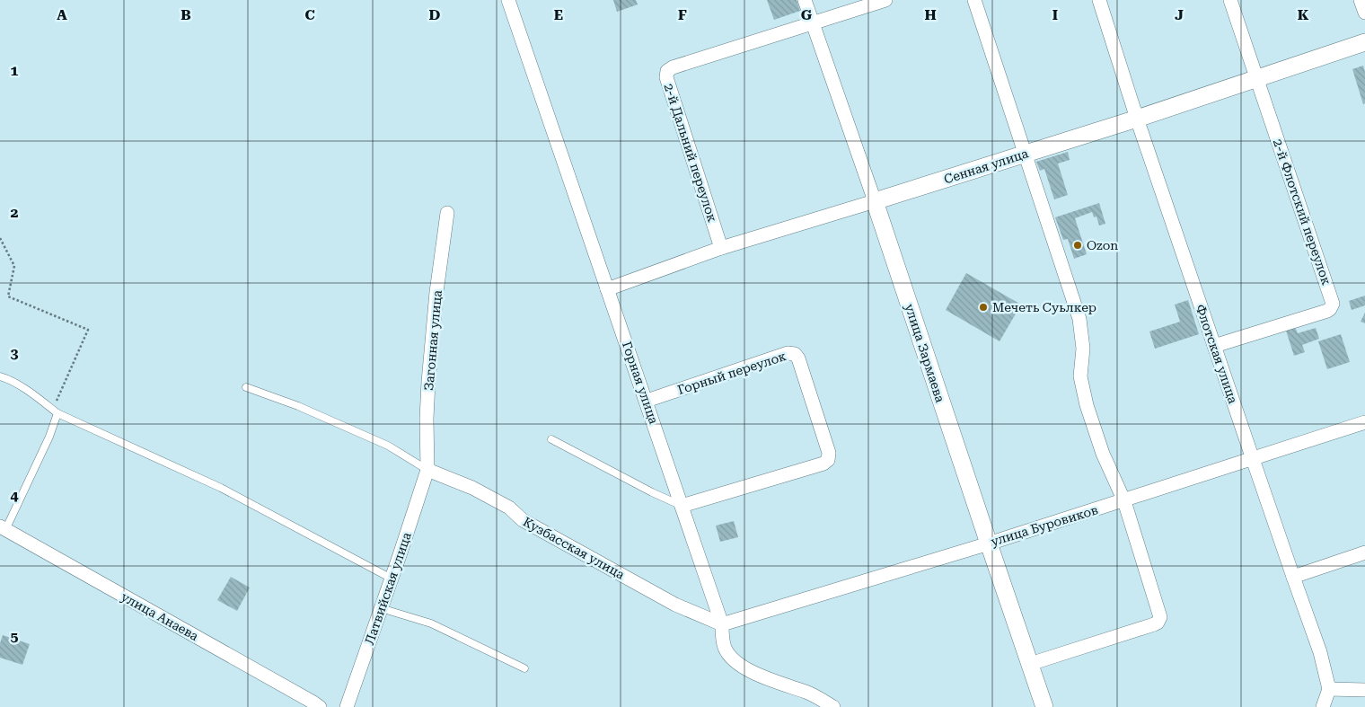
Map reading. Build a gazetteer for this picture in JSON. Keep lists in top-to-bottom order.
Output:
{
  "streets": {
    "street": [
      "2-й Дальний переулок",
      "Сенная улица",
      "2-й Флотский переулок",
      "Загонная улица",
      "улица Зармаева",
      "Флотская улица",
      "Горный переулок",
      "Горная улица",
      "улица Буровиков",
      "Кузбасская улица",
      "Латвийская улица",
      "улица Анаева"
    ]
  },
  "crossings": [
    ["2-й Дальний переулок", "Сенная улица"],
    ["2-й Дальний переулок", "улица Зармаева"],
    ["Сенная улица", "2-й Флотский переулок"],
    ["Сенная улица", "улица Зармаева"],
    ["Сенная улица", "Флотская улица"],
    ["Сенная улица", "Горная улица"],
    ["2-й Флотский переулок", "Флотская улица"],
    ["Загонная улица", "Кузбасская улица"],
    ["Загонная улица", "Латвийская улица"],
    ["улица Зармаева", "улица Буровиков"],
    ["Флотская улица", "улица Буровиков"],
    ["Горный переулок", "Горная улица"],
    ["Горная улица", "улица Буровиков"],
    ["Горная улица", "Кузбасская улица"],
    ["улица Буровиков", "Кузбасская улица"],
    ["Кузбасская улица", "Латвийская улица"]
  ],
  "places": ["Ozon", "Мечеть Суьлкер"],
  "grid": {
    "columns": [
      "A",
      "B",
      "C",
      "D",
      "E",
      "F",
      "G",
      "H",
      "I",
      "J",
      "K"
    ],
    "rows": [
      "1",
      "2",
      "3",
      "4",
      "5"
    ]
  }
}
